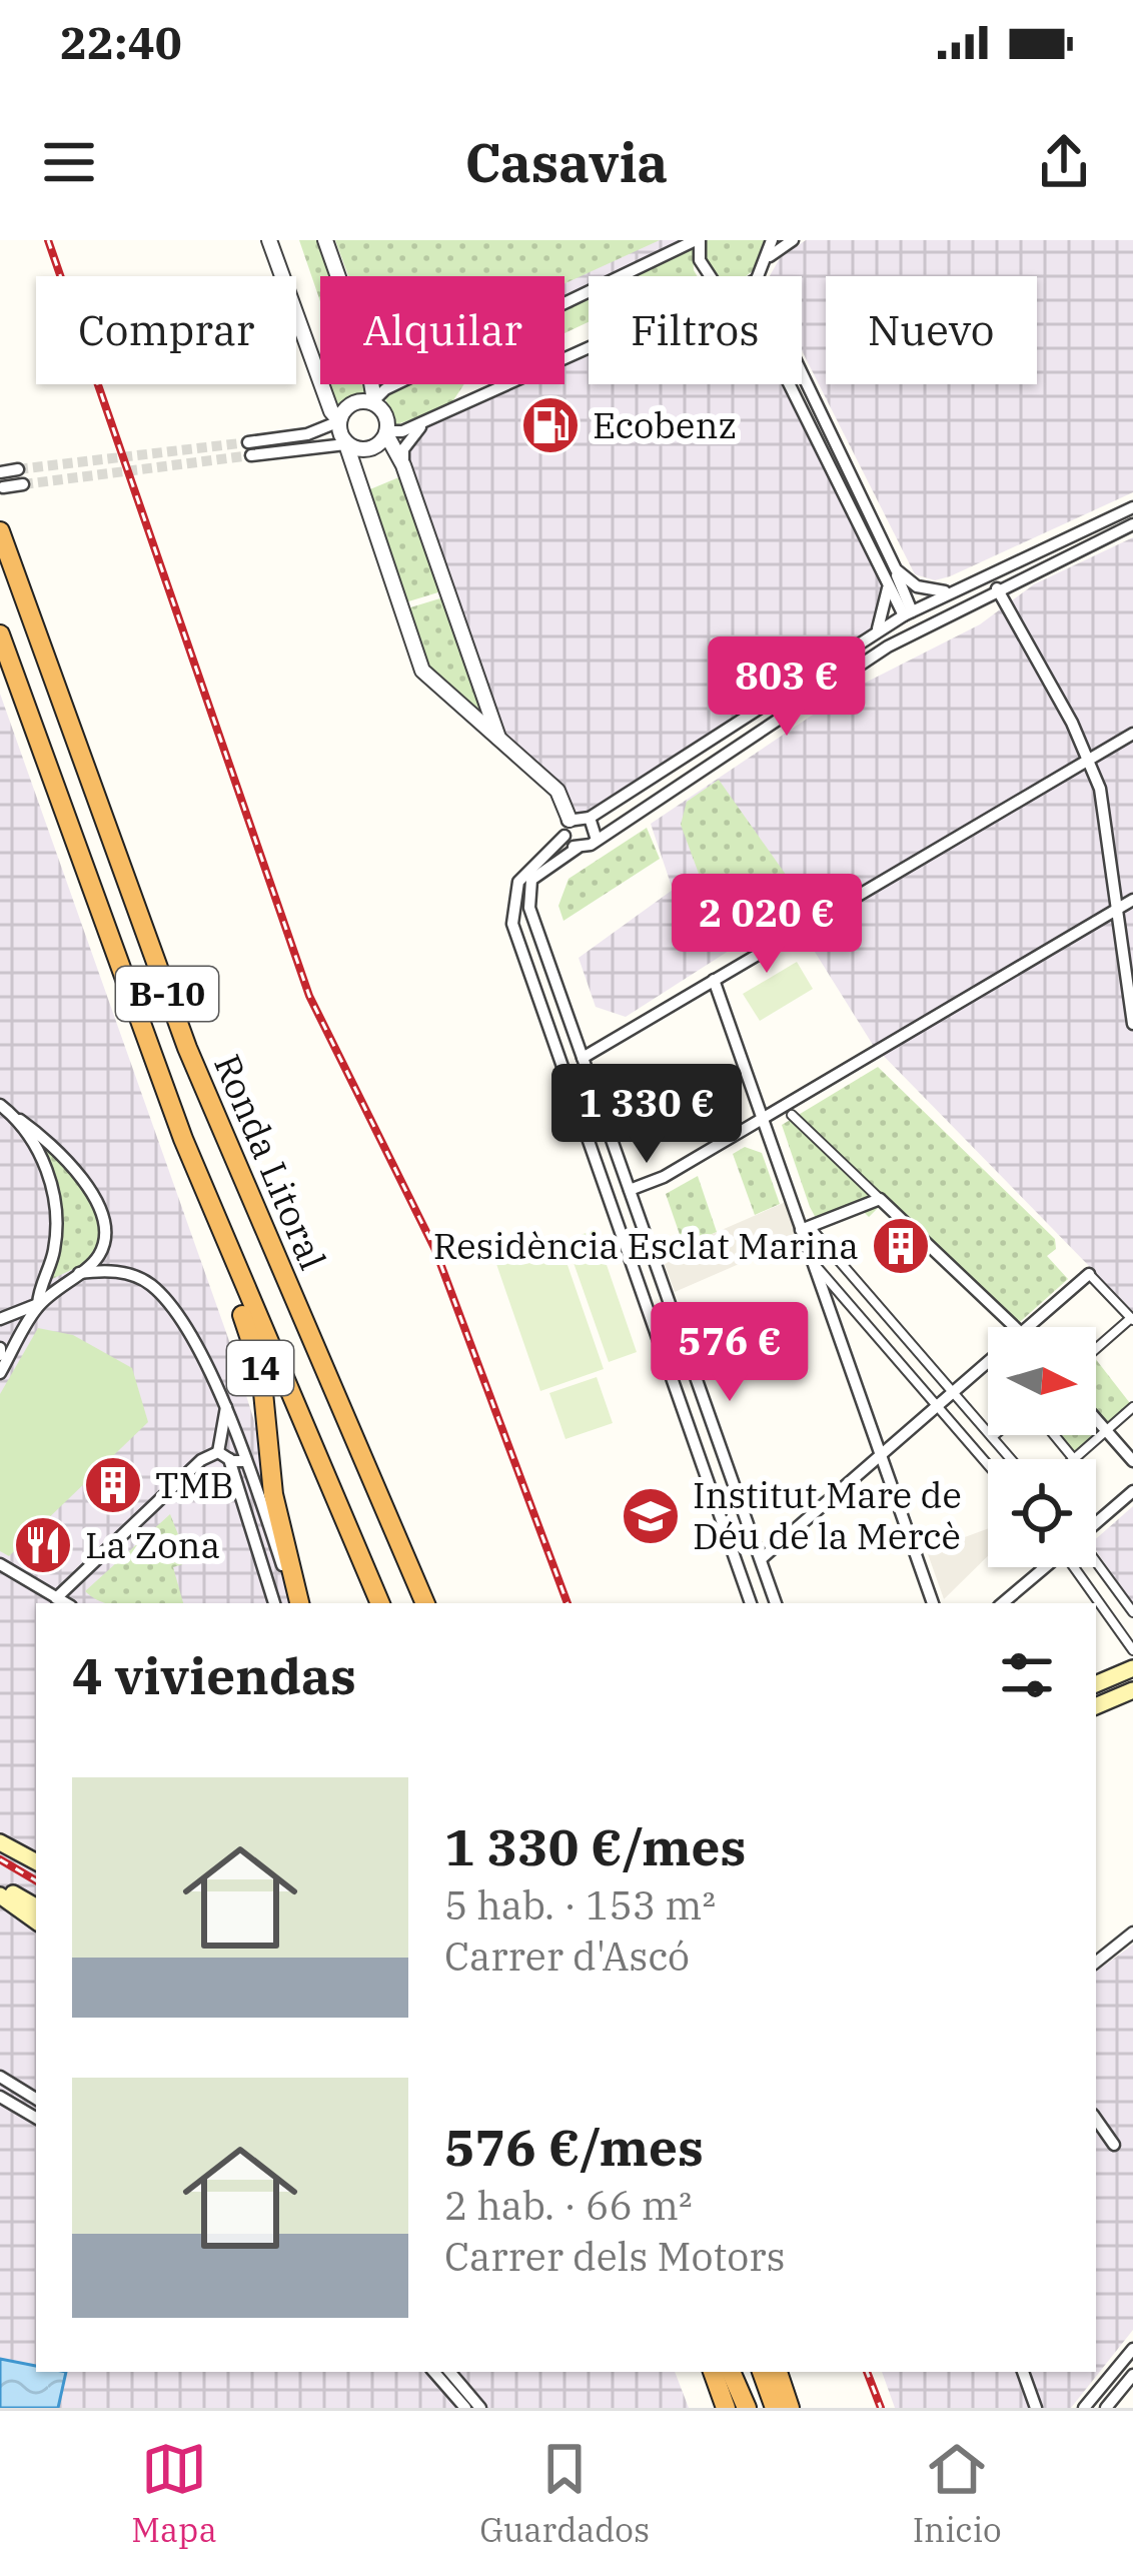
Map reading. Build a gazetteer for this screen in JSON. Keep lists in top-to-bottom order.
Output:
{
  "streets": {
    "highway": ["B-10", "Ronda Litoral", "14"]
  },
  "crossings": [
    ["Ronda Litoral", "14"]
  ],
  "places": {
    "fuel station": ["Ecobenz"],
    "building": ["Residència Esclat Marina", "TMB"],
    "school or university": ["Institut Mare de Déu de la Mercè"],
    "restaurant": ["La Zona"]
  },
  "north": "right",
  "page": {
    "status": "22:40",
    "header": "Casavia",
    "chip": [
      "Comprar",
      "Alquilar",
      "Filtros",
      "Nuevo"
    ],
    "price": [
      "803 €",
      "2 020 €",
      "1 330 €",
      "576 €"
    ],
    "heading": "4 viviendas",
    "list": [
      {
        "name": "1 330 €/mes",
        "note": "5 hab. · 153 m² · Carrer d'Ascó"
      },
      {
        "name": "576 €/mes",
        "note": "2 hab. · 66 m² · Carrer dels Motors"
      }
    ],
    "tabs": ["Mapa", "Guardados", "Inicio"]
  }
}
